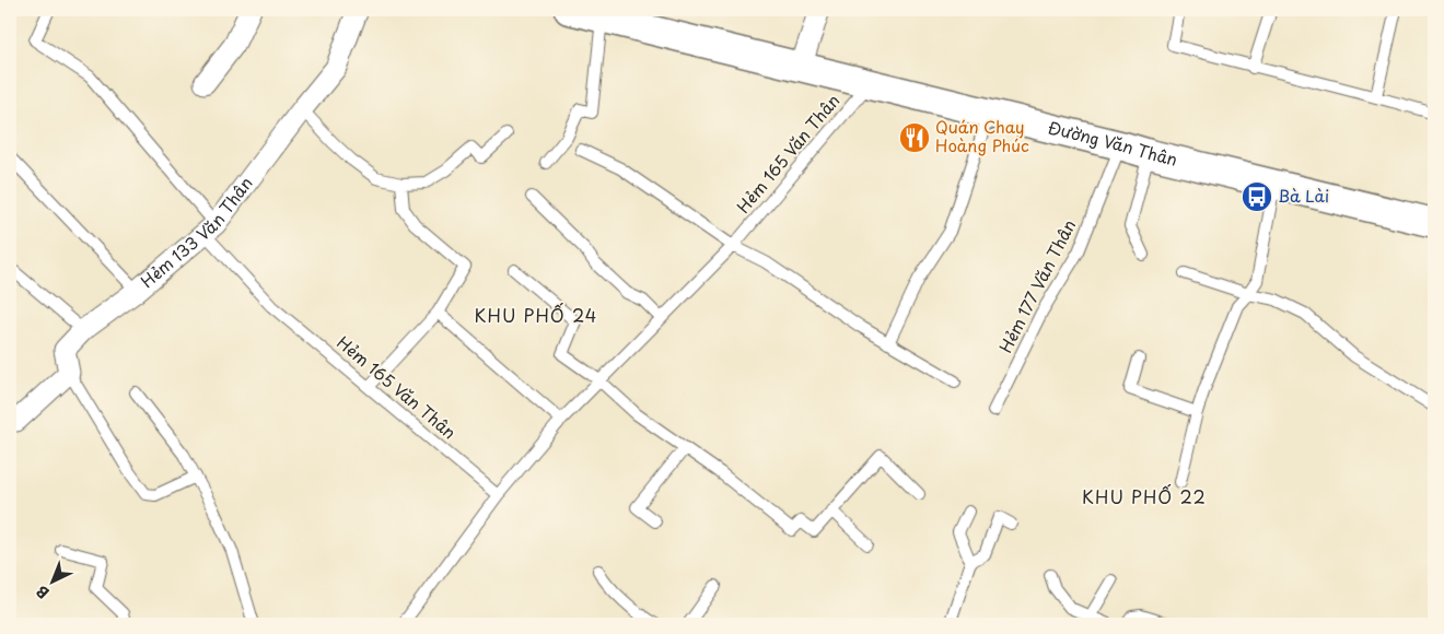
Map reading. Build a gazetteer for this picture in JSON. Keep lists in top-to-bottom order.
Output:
{
  "streets": {
    "street": ["Đường Văn Thân", "Hẻm 133 Văn Thân"],
    "lane": ["Hẻm 165 Văn Thân", "Hẻm 177 Văn Thân"]
  },
  "crossings": [
    ["Đường Văn Thân", "Hẻm 165 Văn Thân"],
    ["Đường Văn Thân", "Hẻm 177 Văn Thân"],
    ["Hẻm 165 Văn Thân", "Hẻm 133 Văn Thân"]
  ],
  "districts": ["KHU PHỐ 24", "KHU PHỐ 22"],
  "places": {
    "restaurant": ["Quán Chay Hoàng Phúc"],
    "bus stop": ["Bà Lài"]
  },
  "north": "bottom left"
}
